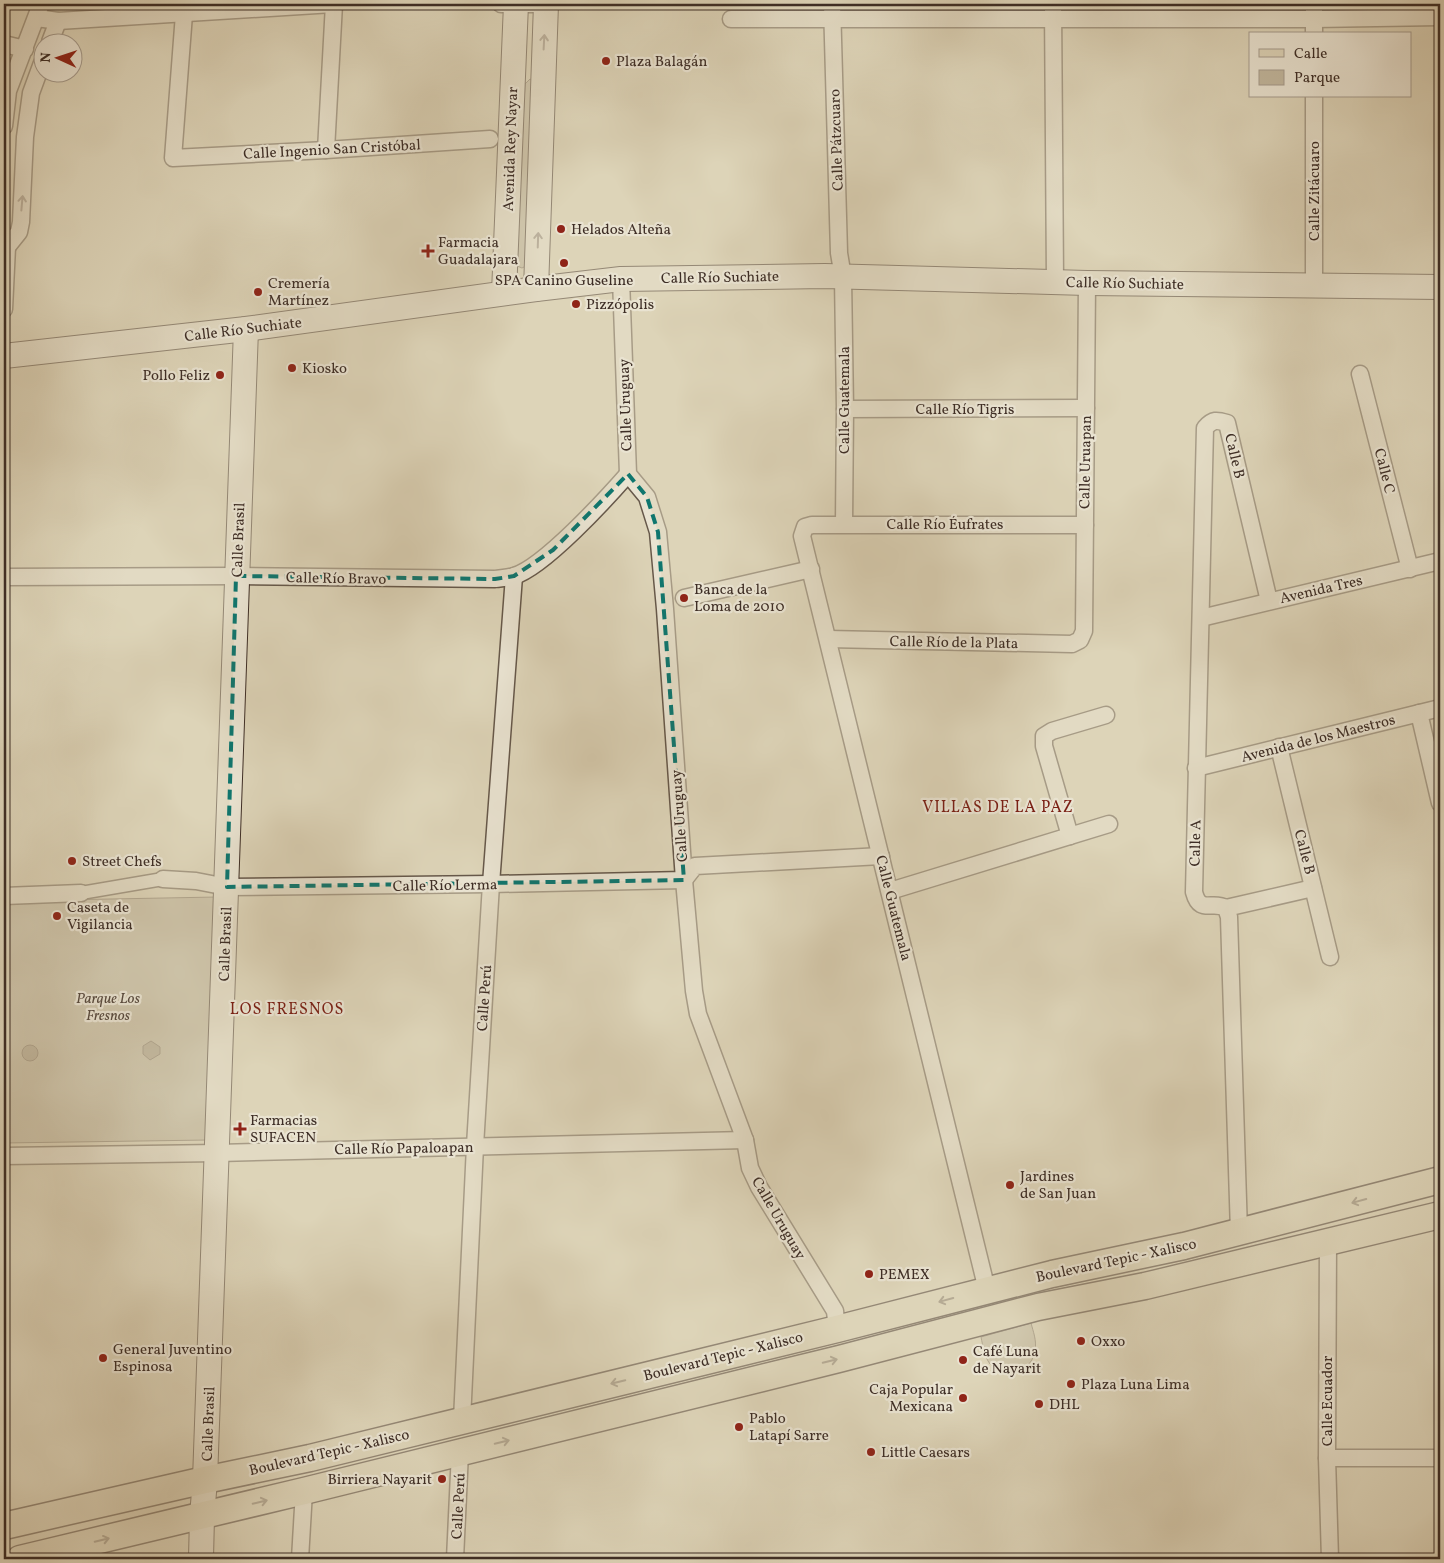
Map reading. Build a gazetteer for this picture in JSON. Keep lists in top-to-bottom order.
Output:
{
  "streets": {
    "main road": [
      "Avenida Rey Nayar",
      "Calle Río Suchiate",
      "Calle Brasil",
      "Boulevard Tepic - Xalisco"
    ],
    "street": [
      "Calle Pátzcuaro",
      "Calle Ingenio San Cristóbal",
      "Calle Zitácuaro",
      "Calle Guatemala",
      "Calle Uruguay",
      "Calle Río Tigris",
      "Calle B",
      "Calle Uruapan",
      "Calle C",
      "Calle Río Éufrates",
      "Calle Río Bravo",
      "Avenida Tres",
      "Calle Río de la Plata",
      "Avenida de los Maestros",
      "Calle A",
      "Calle Río Lerma",
      "Calle Perú",
      "Calle Río Papaloapan",
      "Calle Ecuador"
    ]
  },
  "crossings": [
    ["Calle Pátzcuaro", "Calle Río Suchiate"],
    ["Calle Pátzcuaro", "Calle Guatemala"],
    ["Avenida Rey Nayar", "Calle Río Suchiate"],
    ["Calle Zitácuaro", "Calle Río Suchiate"],
    ["Calle Río Suchiate", "Calle Guatemala"],
    ["Calle Río Suchiate", "Calle Uruguay"],
    ["Calle Río Suchiate", "Calle Uruapan"],
    ["Calle Río Suchiate", "Calle Brasil"],
    ["Calle Guatemala", "Calle Río Tigris"],
    ["Calle Guatemala", "Calle Río Éufrates"],
    ["Calle Guatemala", "Calle Río de la Plata"],
    ["Calle Guatemala", "Boulevard Tepic - Xalisco"],
    ["Calle Uruguay", "Calle Río Bravo"],
    ["Calle Uruguay", "Calle Río Lerma"],
    ["Calle Uruguay", "Calle Río Papaloapan"],
    ["Calle Uruguay", "Boulevard Tepic - Xalisco"],
    ["Calle Río Tigris", "Calle Uruapan"],
    ["Calle B", "Avenida Tres"],
    ["Calle B", "Avenida de los Maestros"],
    ["Calle B", "Calle A"],
    ["Calle Uruapan", "Calle Río Éufrates"],
    ["Calle Uruapan", "Calle Río de la Plata"],
    ["Calle C", "Avenida Tres"],
    ["Calle Brasil", "Calle Río Bravo"],
    ["Calle Brasil", "Calle Río Lerma"],
    ["Calle Brasil", "Calle Río Papaloapan"],
    ["Calle Brasil", "Boulevard Tepic - Xalisco"],
    ["Calle Río Bravo", "Calle Perú"],
    ["Avenida Tres", "Calle A"],
    ["Avenida de los Maestros", "Calle A"],
    ["Calle Río Lerma", "Calle Perú"],
    ["Calle Perú", "Calle Río Papaloapan"],
    ["Calle Perú", "Boulevard Tepic - Xalisco"],
    ["Boulevard Tepic - Xalisco", "Calle Ecuador"]
  ],
  "districts": ["VILLAS DE LA PAZ", "LOS FRESNOS"],
  "parks": ["Parque Los Fresnos"],
  "places": {
    "other": [
      "Plaza Balagán",
      "Helados Alteña",
      "SPA Canino Guseline",
      "Cremería Martínez",
      "Pizzópolis",
      "Kiosko",
      "Pollo Feliz",
      "Banca de la Loma de 2010",
      "Street Chefs",
      "Caseta de Vigilancia",
      "Jardines de San Juan",
      "PEMEX",
      "Oxxo",
      "General Juventino Espinosa",
      "Café Luna de Nayarit",
      "Plaza Luna Lima",
      "Caja Popular Mexicana",
      "DHL",
      "Pablo Latapí Sarre",
      "Little Caesars",
      "Birriera Nayarit"
    ],
    "health": ["Farmacia Guadalajara", "Farmacias SUFACEN"]
  },
  "legend": ["Calle", "Parque"],
  "north": "left"
}
